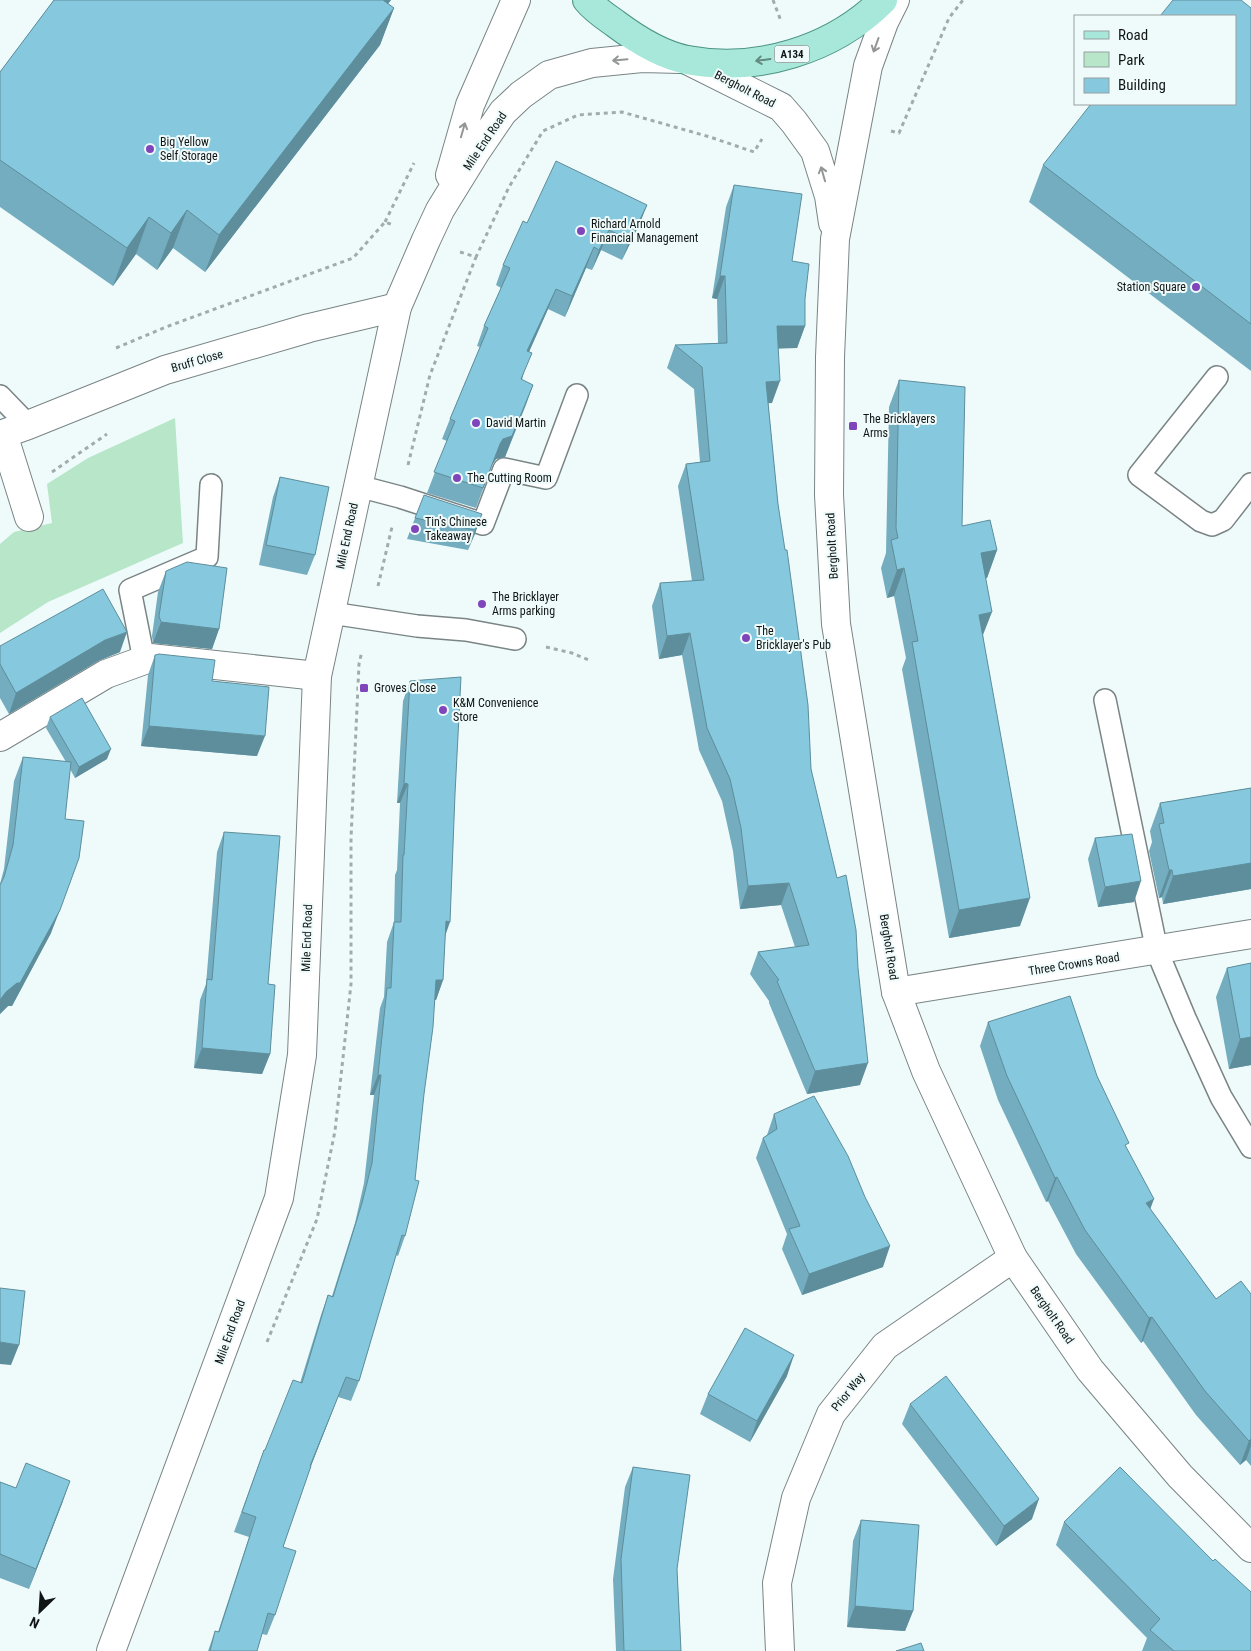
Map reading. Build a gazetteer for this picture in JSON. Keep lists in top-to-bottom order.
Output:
{
  "streets": {
    "main road": ["A134"],
    "street": [
      "Bergholt Road",
      "Mile End Road",
      "Bruff Close",
      "Three Crowns Road",
      "Prior Way"
    ]
  },
  "crossings": [
    ["A134", "Bergholt Road"],
    ["A134", "Mile End Road"],
    ["Bergholt Road", "Mile End Road"],
    ["Bergholt Road", "Three Crowns Road"],
    ["Bergholt Road", "Prior Way"],
    ["Mile End Road", "Bruff Close"]
  ],
  "places": {
    "other": [
      "Big Yellow Self Storage",
      "Richard Arnold Financial Management",
      "Station Square",
      "David Martin",
      "The Cutting Room",
      "Tin's Chinese Takeaway",
      "The Bricklayer Arms parking",
      "The Bricklayer's Pub",
      "K&M Convenience Store"
    ],
    "transit": ["The Bricklayers Arms", "Groves Close"]
  },
  "legend": ["Road", "Park", "Building"],
  "north": "bottom left"
}
